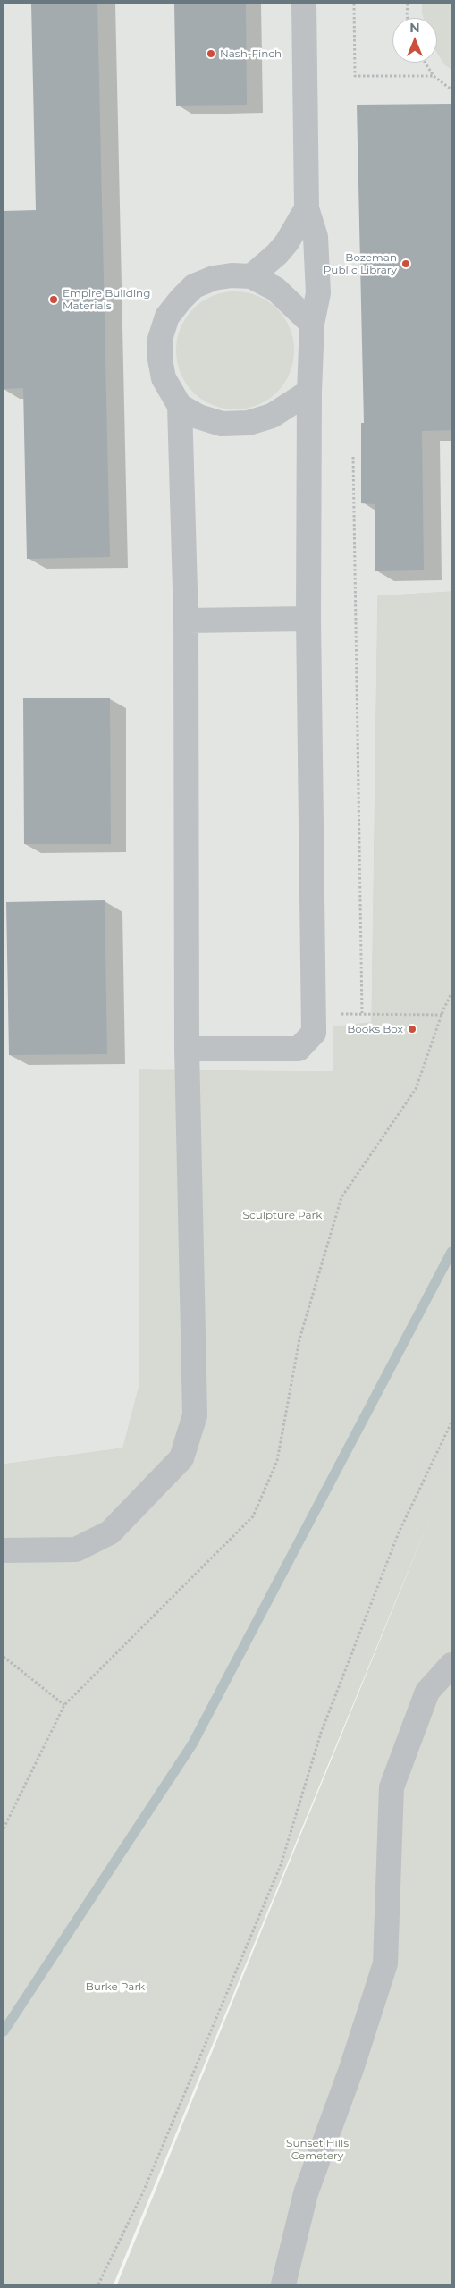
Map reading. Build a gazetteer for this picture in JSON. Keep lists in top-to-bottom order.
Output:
{
  "parks": ["Sculpture Park", "Burke Park", "Sunset Hills Cemetery"],
  "places": [
    "Nash-Finch",
    "Bozeman Public Library",
    "Empire Building Materials",
    "Books Box"
  ],
  "north": "top"
}
